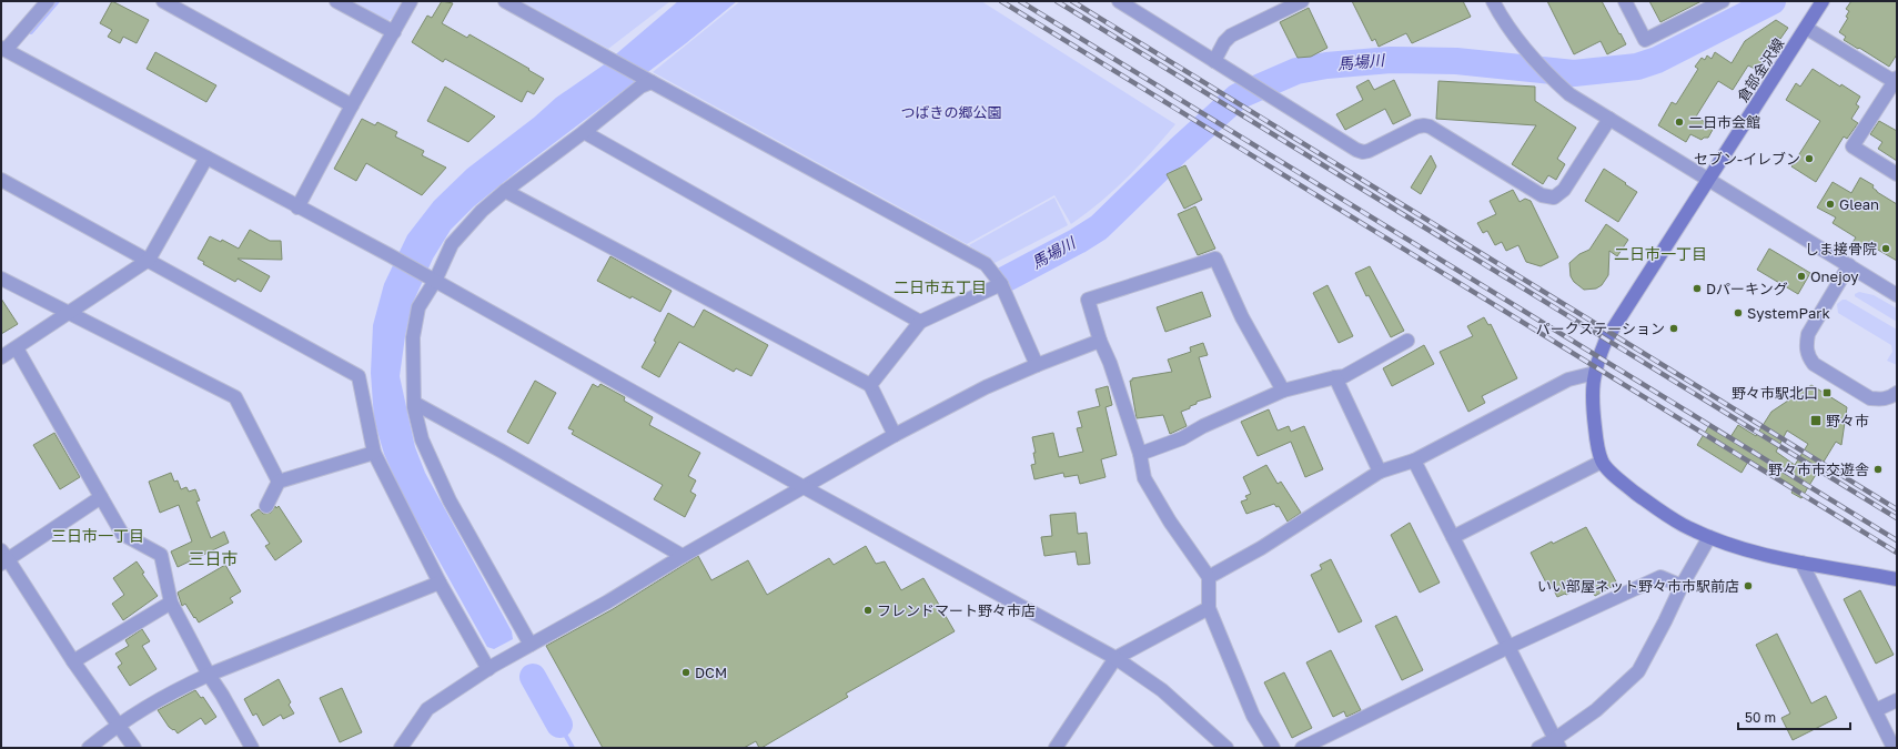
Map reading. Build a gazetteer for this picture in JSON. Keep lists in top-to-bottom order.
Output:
{
  "streets": {
    "main road": ["倉部金沢線"]
  },
  "districts": [
    "二日市一丁目",
    "二日市五丁目",
    "三日市一丁目",
    "三日市"
  ],
  "water": ["馬場川"],
  "parks": ["つばきの郷公園"],
  "places": {
    "other": [
      "二日市会館",
      "セブン-イレブン",
      "Glean",
      "しま接骨院",
      "Onejoy",
      "Dパーキング",
      "SystemPark",
      "パークステーション",
      "野々市市交遊舎",
      "いい部屋ネット野々市市駅前店",
      "フレンドマート野々市店",
      "DCM"
    ],
    "transit": ["野々市駅北口", "野々市"]
  },
  "scale_bar": "50 m"
}
